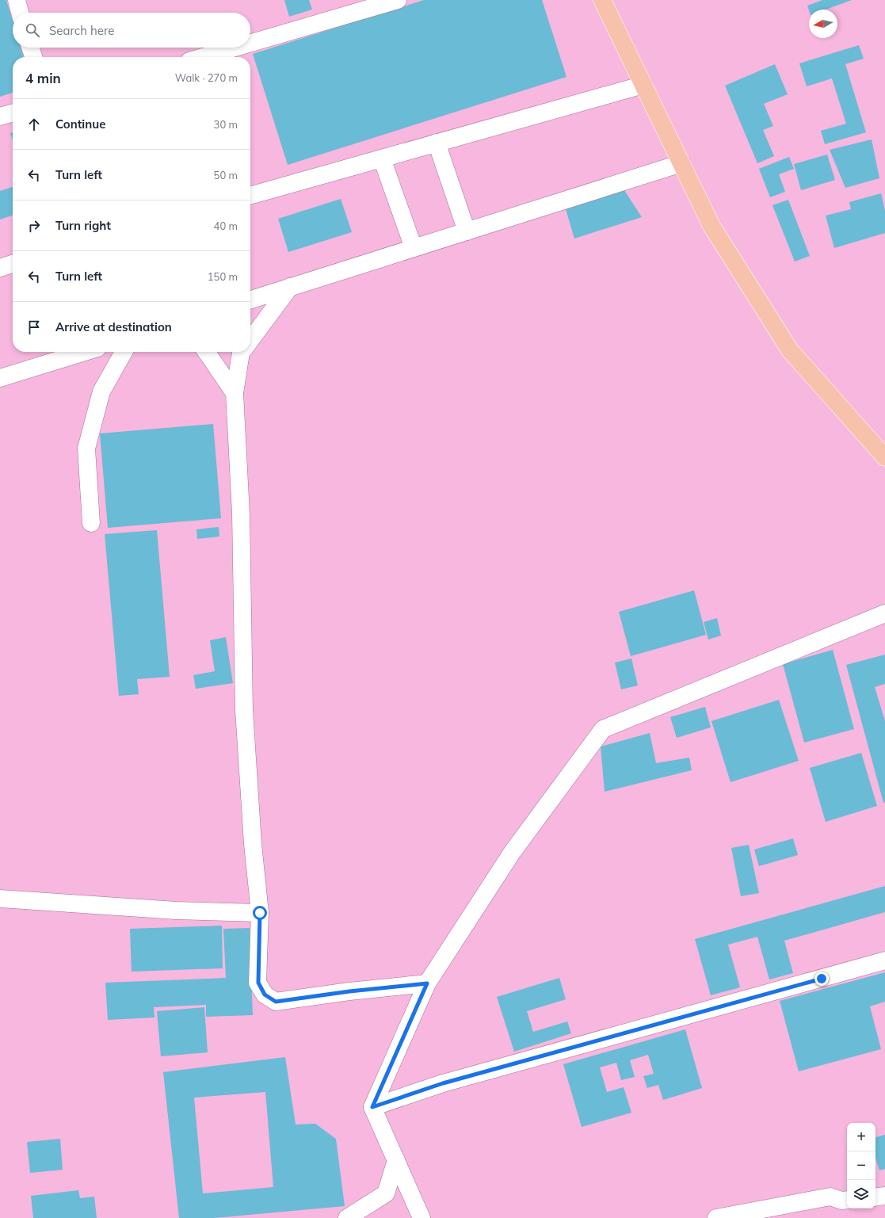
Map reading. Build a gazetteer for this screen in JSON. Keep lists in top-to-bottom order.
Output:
{
  "north": "left",
  "page": {
    "search": "Search here",
    "heading": ["4 min", "Walk · 270 m"],
    "list": [
      ["Continue", "30 m"],
      ["Turn left", "50 m"],
      ["Turn right", "40 m"],
      ["Turn left", "150 m"],
      "Arrive at destination"
    ],
    "map_buttons": ["+", "−"]
  }
}
